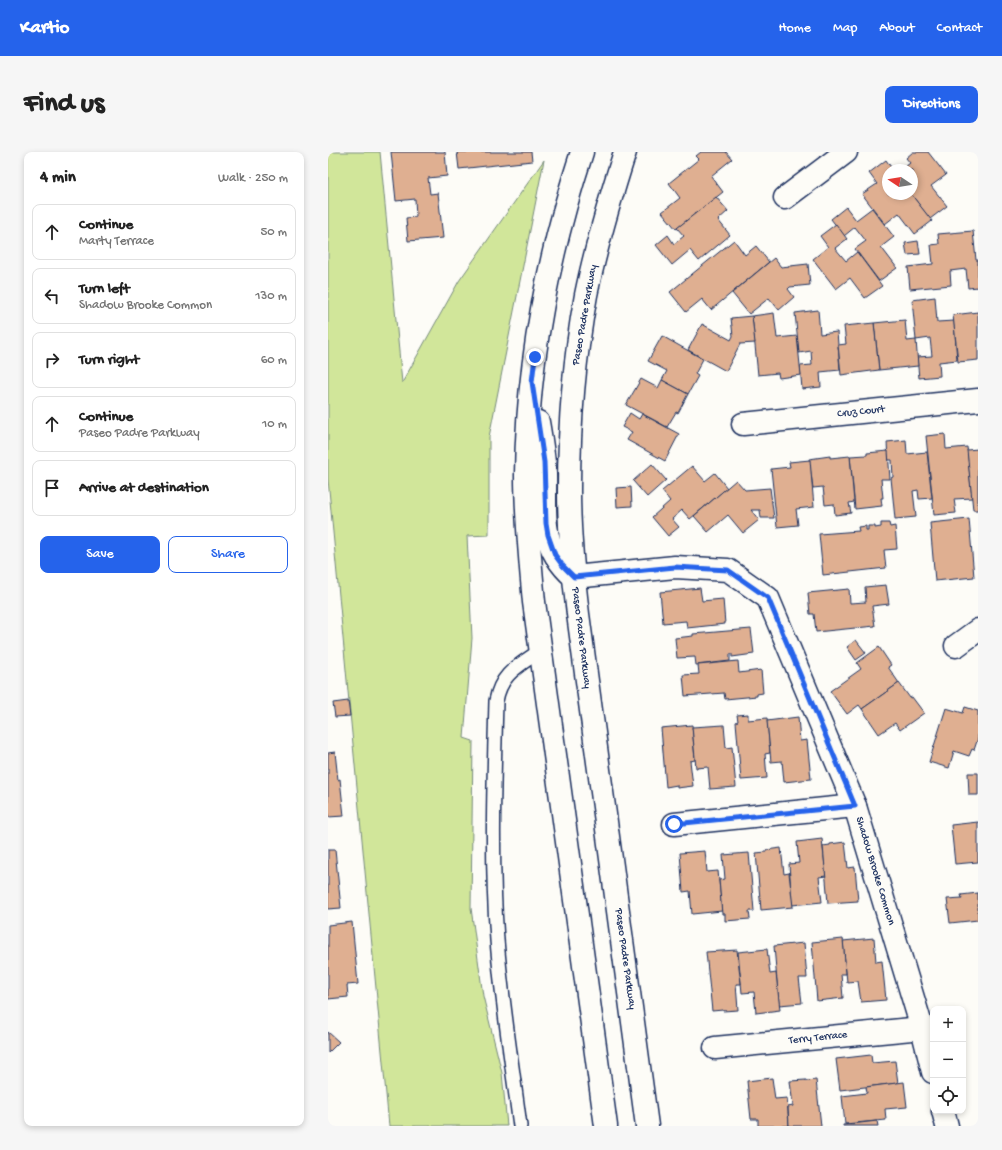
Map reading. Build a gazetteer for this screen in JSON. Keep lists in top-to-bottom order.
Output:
{
  "streets": {
    "main road": [
      "Paseo Padre Parkway",
      "Cruz Court",
      "Shadow Brooke Common",
      "Terry Terrace"
    ]
  },
  "crossings": [
    ["Paseo Padre Parkway", "Shadow Brooke Common"],
    ["Shadow Brooke Common", "Terry Terrace"]
  ],
  "north": "left",
  "page": {
    "header": "Kartio",
    "nav": [
      "Home",
      "Map",
      "About",
      "Contact"
    ],
    "buttons": [
      "Directions",
      ["Save", "Share"]
    ],
    "title": "Find us",
    "heading": ["4 min", "Walk · 250 m"],
    "list": [
      ["Continue", "Marty Terrace", "50 m"],
      ["Turn left", "Shadow Brooke Common", "130 m"],
      ["Turn right", "60 m"],
      ["Continue", "Paseo Padre Parkway", "10 m"],
      "Arrive at destination"
    ],
    "map_buttons": ["+", "−"]
  }
}
